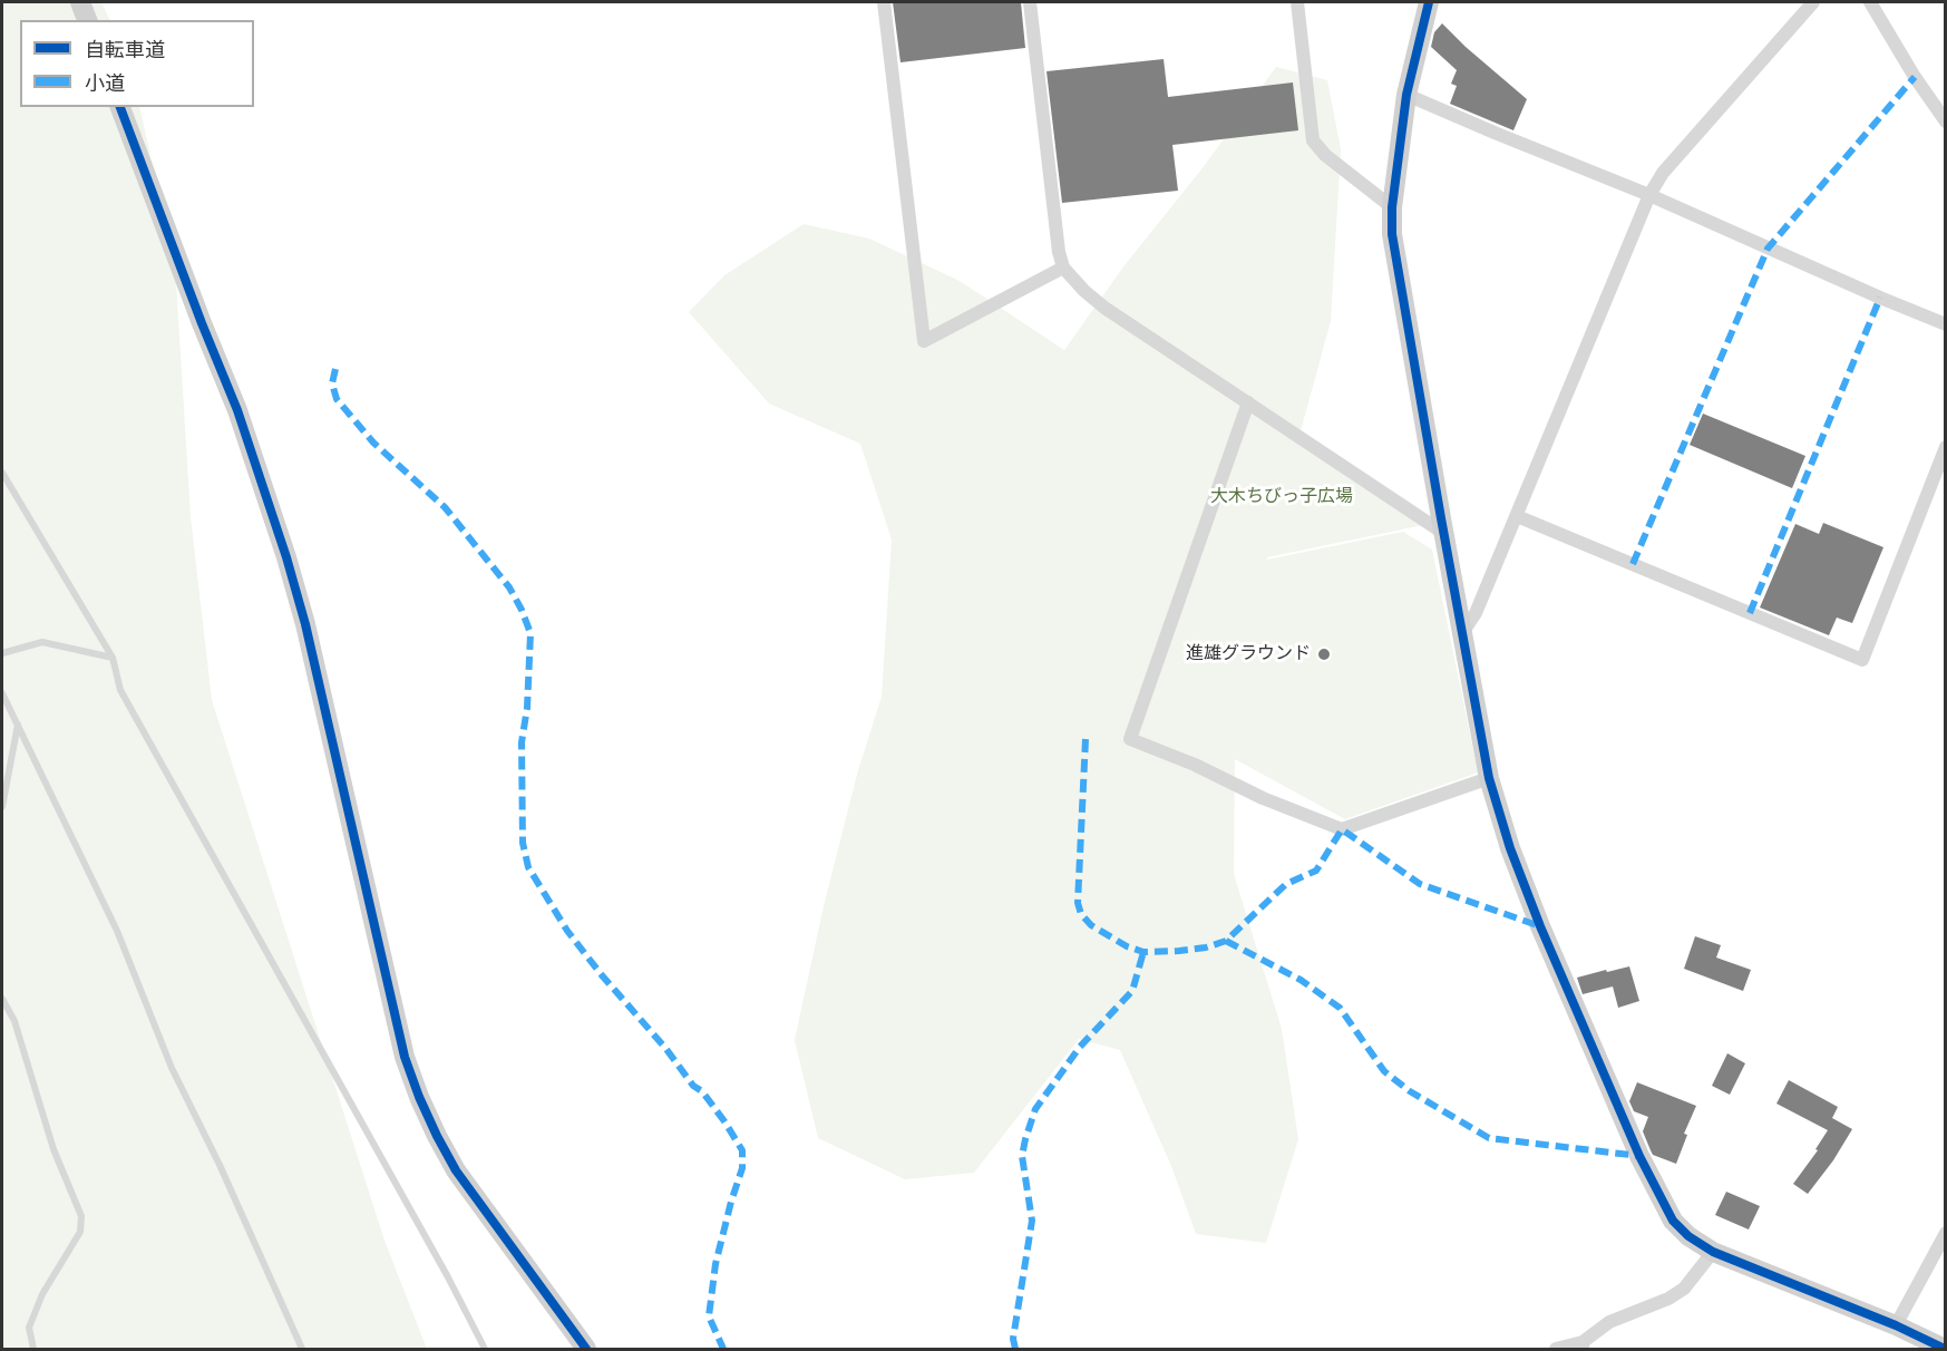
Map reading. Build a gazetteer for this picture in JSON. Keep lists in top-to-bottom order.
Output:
{
  "parks": ["大木ちびっ子広場"],
  "places": ["進雄グラウンド"],
  "legend": ["自転車道", "小道"]
}
